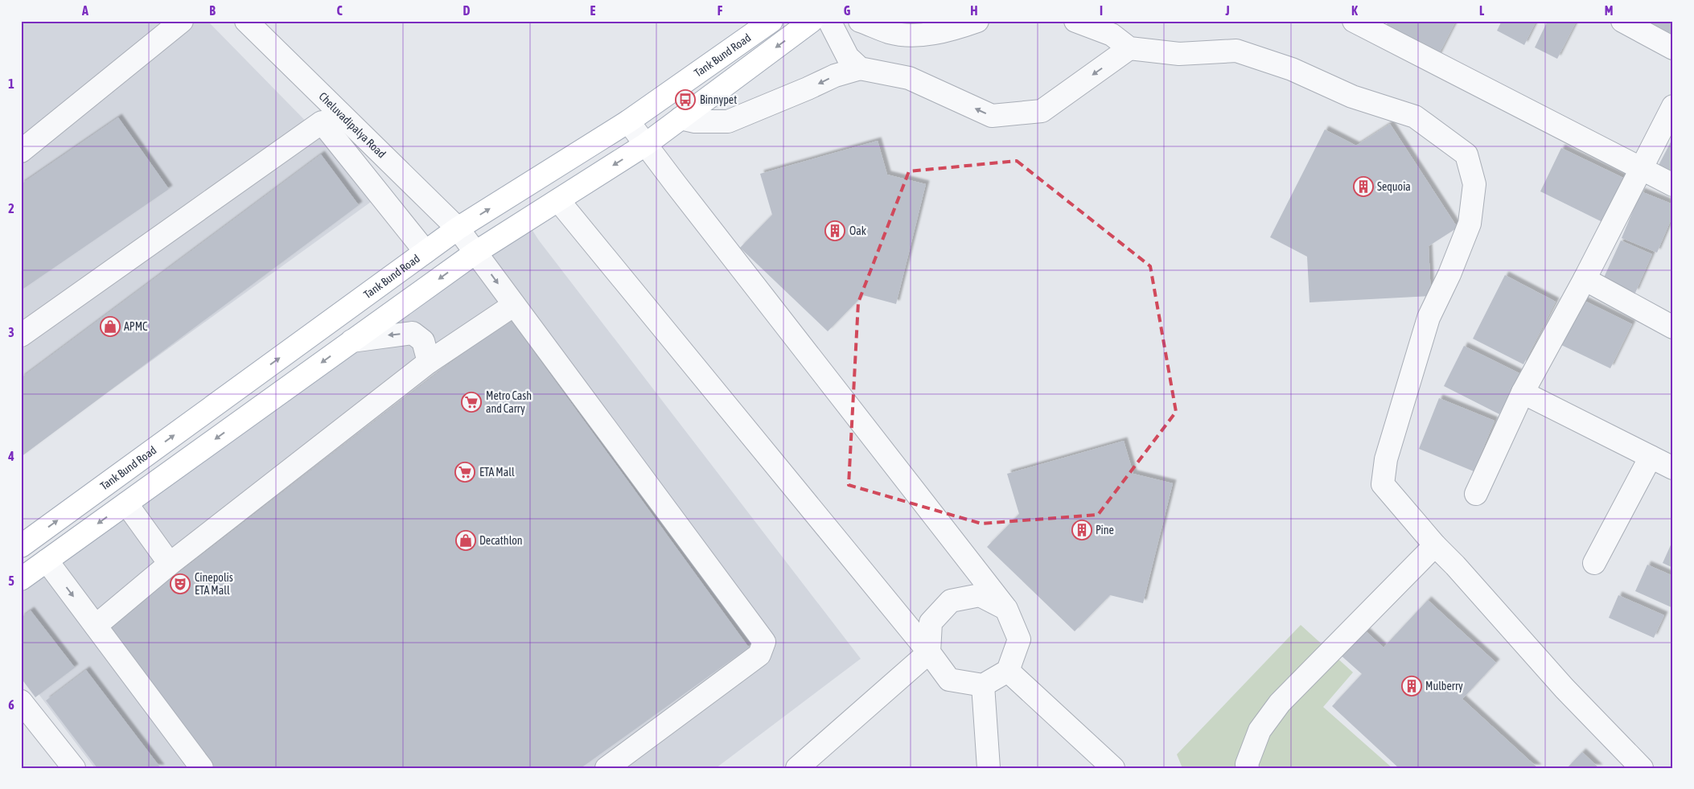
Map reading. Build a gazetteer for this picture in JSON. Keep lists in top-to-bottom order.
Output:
{
  "streets": {
    "main road": ["Tank Bund Road"],
    "street": ["Cheluvadipalya Road"]
  },
  "crossings": [
    ["Tank Bund Road", "Cheluvadipalya Road"]
  ],
  "places": {
    "bus stop": ["Binnypet"],
    "building": [
      "Sequoia",
      "Oak",
      "Pine",
      "Mulberry"
    ],
    "shop": ["APMC", "Decathlon"],
    "supermarket": ["Metro Cash and Carry", "ETA Mall"],
    "theatre": ["Cinepolis ETA Mall"]
  },
  "grid": {
    "columns": [
      "A",
      "B",
      "C",
      "D",
      "E",
      "F",
      "G",
      "H",
      "I",
      "J",
      "K",
      "L",
      "M"
    ],
    "rows": [
      "1",
      "2",
      "3",
      "4",
      "5",
      "6"
    ]
  }
}
